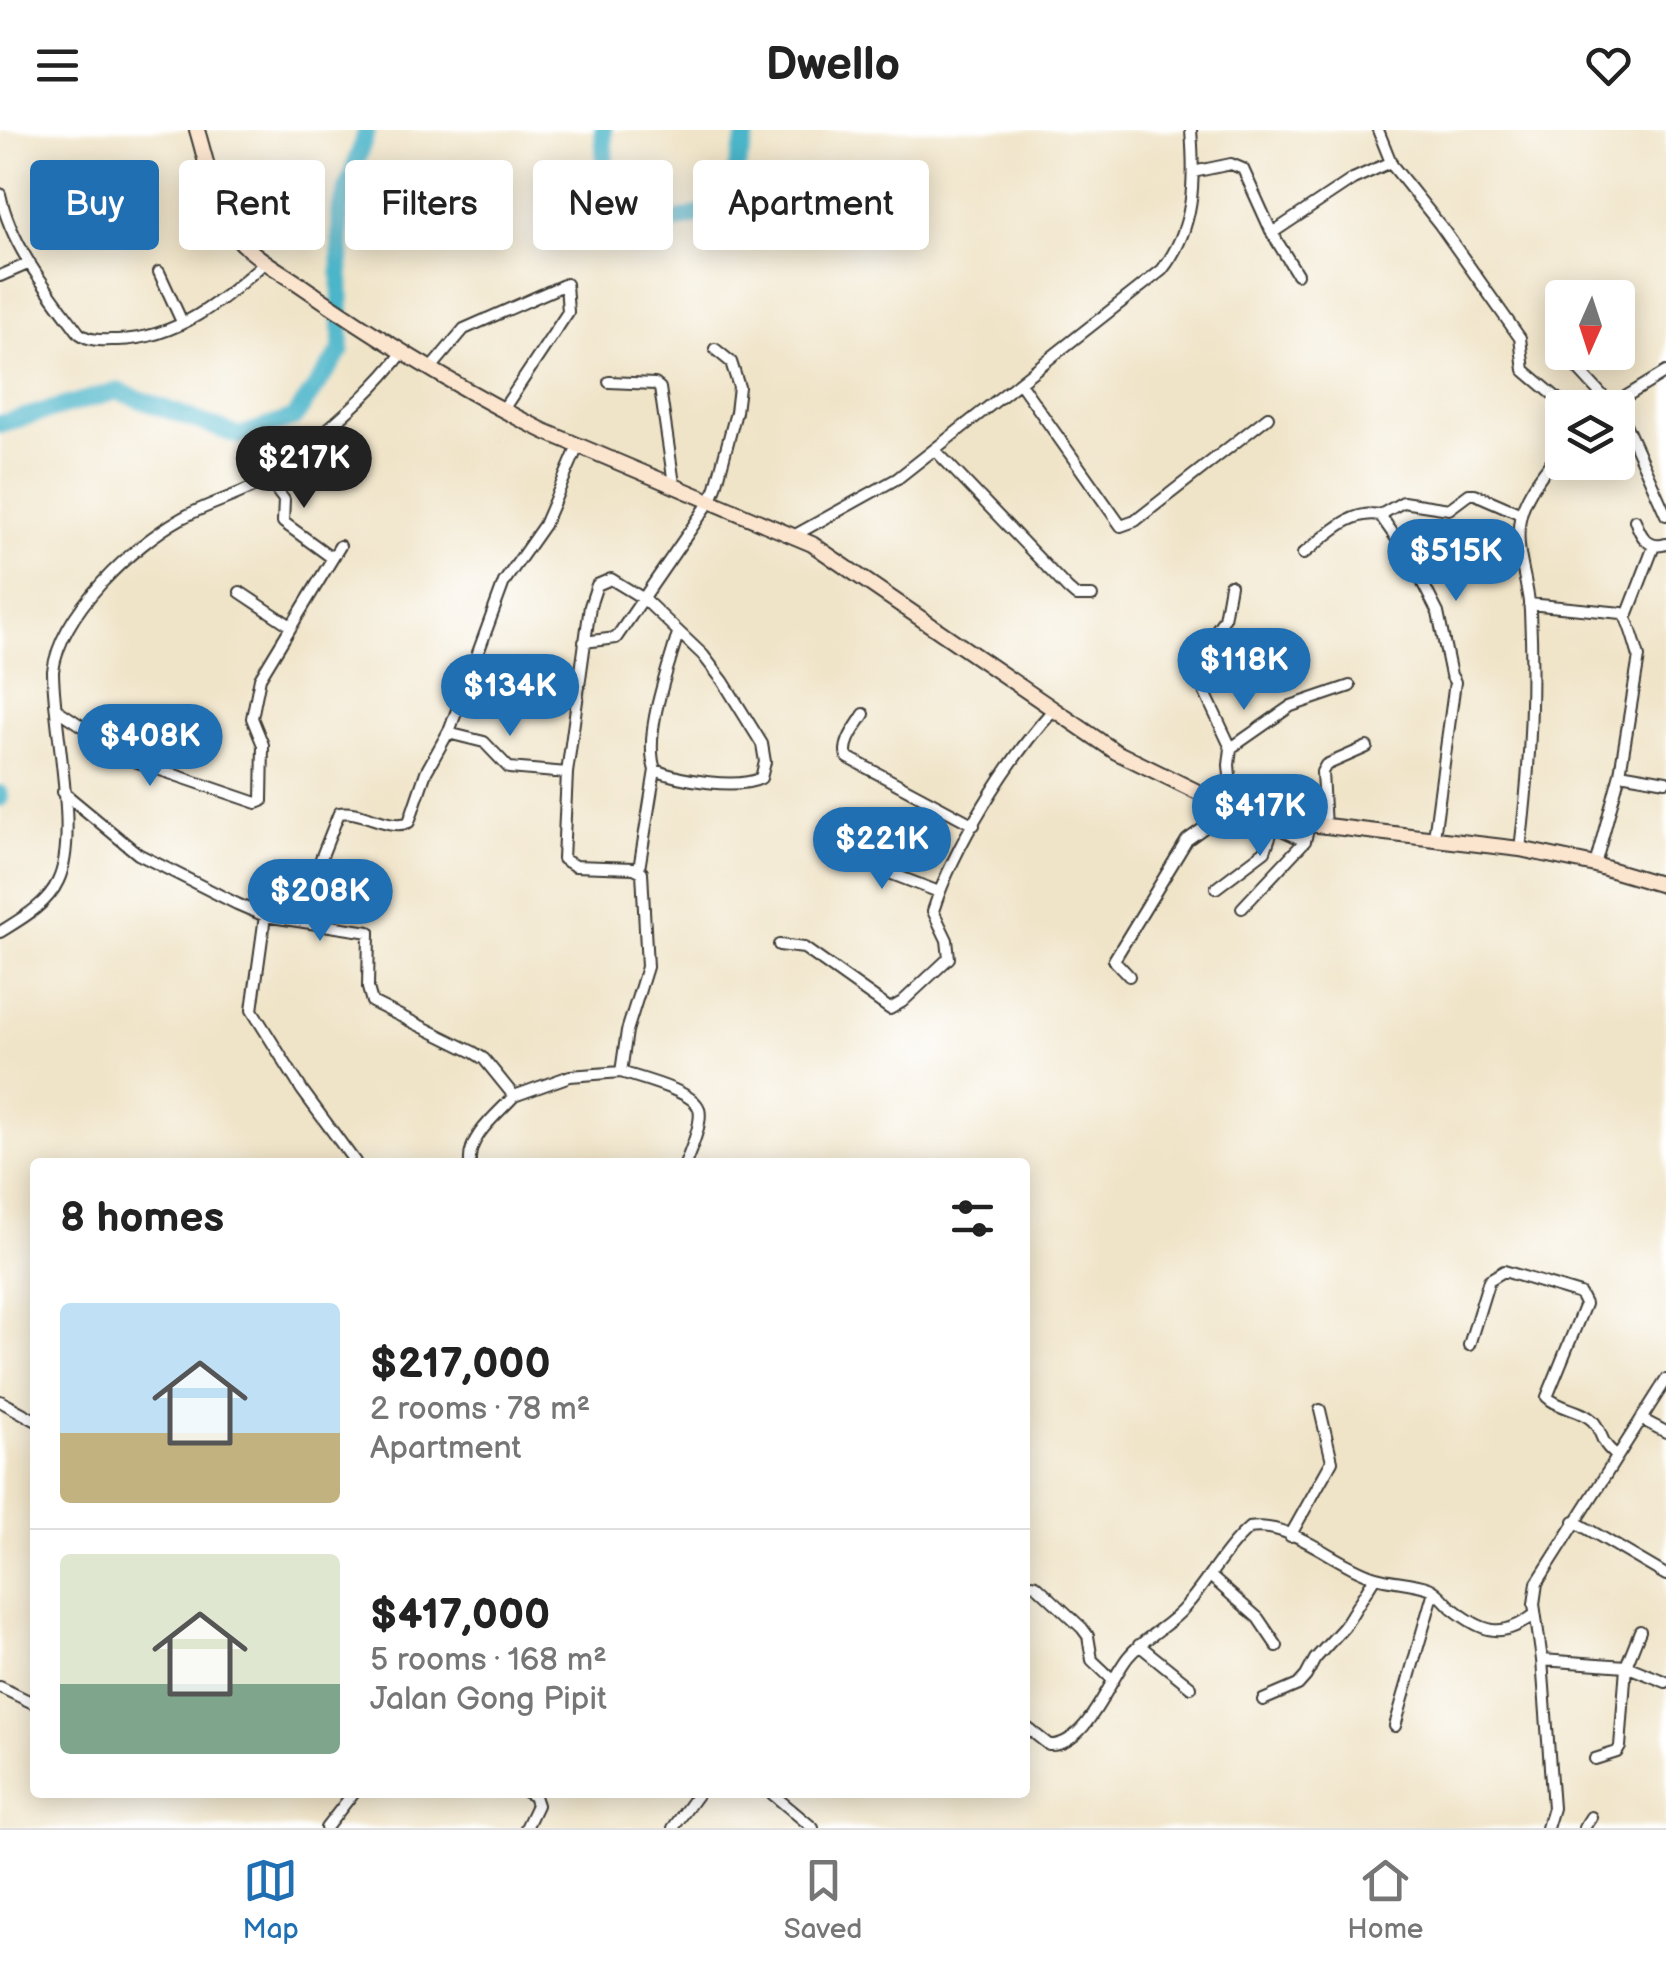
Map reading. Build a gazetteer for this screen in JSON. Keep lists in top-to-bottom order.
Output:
{
  "north": "bottom",
  "page": {
    "header": "Dwello",
    "chip": [
      "Buy",
      "Rent",
      "Filters",
      "New",
      "Apartment"
    ],
    "price": [
      "$217K",
      "$515K",
      "$118K",
      "$134K",
      "$408K",
      "$417K",
      "$221K",
      "$208K"
    ],
    "heading": "8 homes",
    "list": [
      {
        "name": "$217,000",
        "note": "2 rooms · 78 m² · Apartment"
      },
      {
        "name": "$417,000",
        "note": "5 rooms · 168 m² · Jalan Gong Pipit"
      }
    ],
    "tabs": ["Map", "Saved", "Home"]
  }
}
